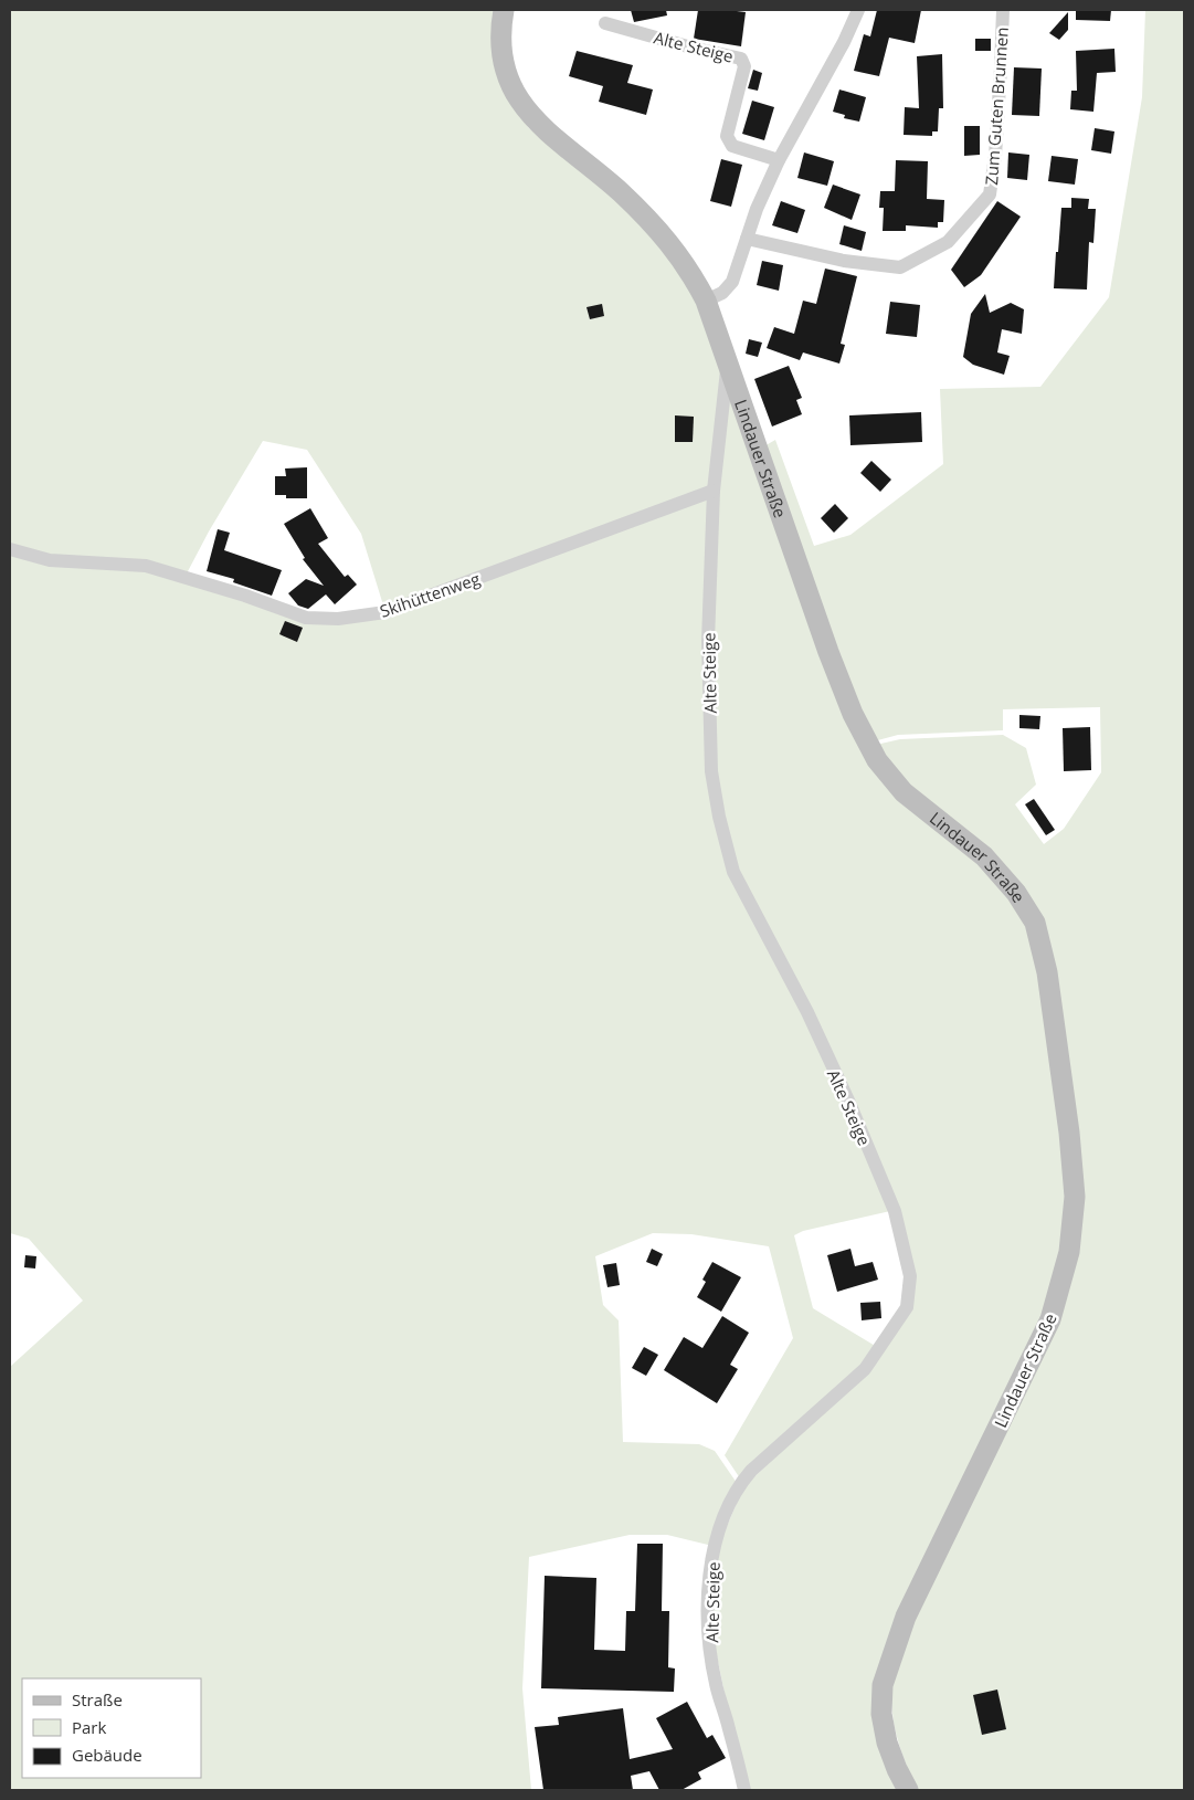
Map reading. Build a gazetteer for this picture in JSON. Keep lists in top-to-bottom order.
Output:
{
  "streets": {
    "main road": ["Lindauer Straße"],
    "street": ["Alte Steige", "Zum Guten Brunnen", "Skihüttenweg"]
  },
  "crossings": [
    ["Alte Steige", "Lindauer Straße"],
    ["Alte Steige", "Skihüttenweg"]
  ],
  "legend": ["Straße", "Park", "Gebäude"]
}
